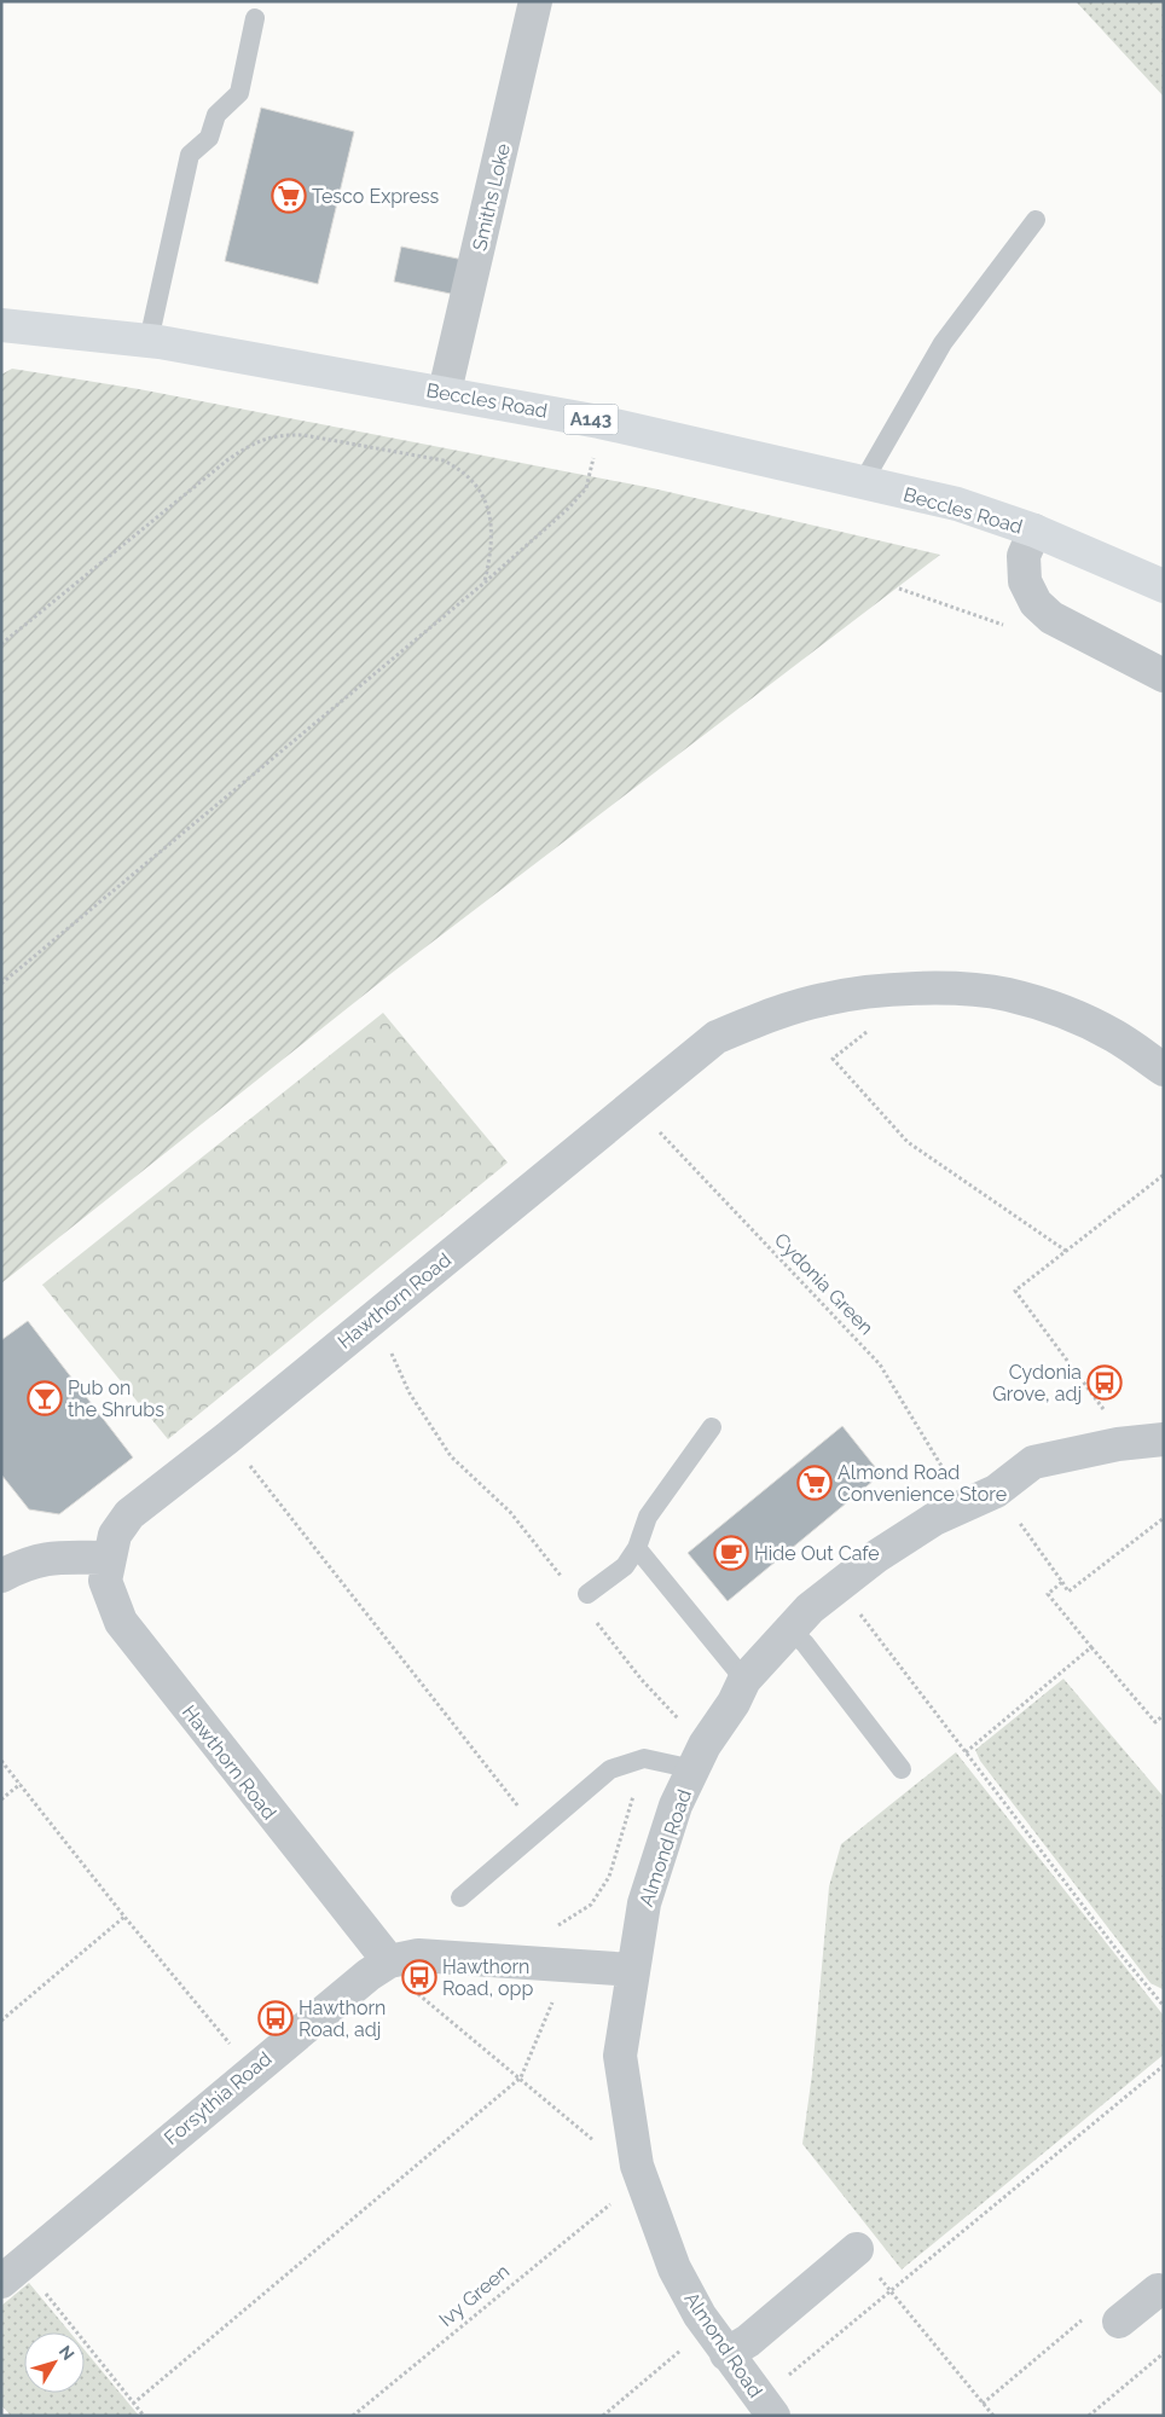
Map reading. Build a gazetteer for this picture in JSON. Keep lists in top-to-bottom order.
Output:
{
  "streets": {
    "highway": ["Beccles Road", "A143"],
    "street": [
      "Smiths Loke",
      "Hawthorn Road",
      "Almond Road",
      "Forsythia Road"
    ],
    "path": ["Cydonia Green", "Ivy Green"]
  },
  "crossings": [
    ["Smiths Loke", "Beccles Road"],
    ["Cydonia Green", "Hawthorn Road"],
    ["Cydonia Green", "Almond Road"],
    ["Hawthorn Road", "Forsythia Road"],
    ["Almond Road", "Forsythia Road"]
  ],
  "places": {
    "supermarket": ["Tesco Express", "Almond Road Convenience Store"],
    "bus stop": ["Cydonia Grove, adj", "Hawthorn Road, opp", "Hawthorn Road, adj"],
    "bar": ["Pub on the Shrubs"],
    "cafe": ["Hide Out Cafe"]
  },
  "north": "top right"
}
